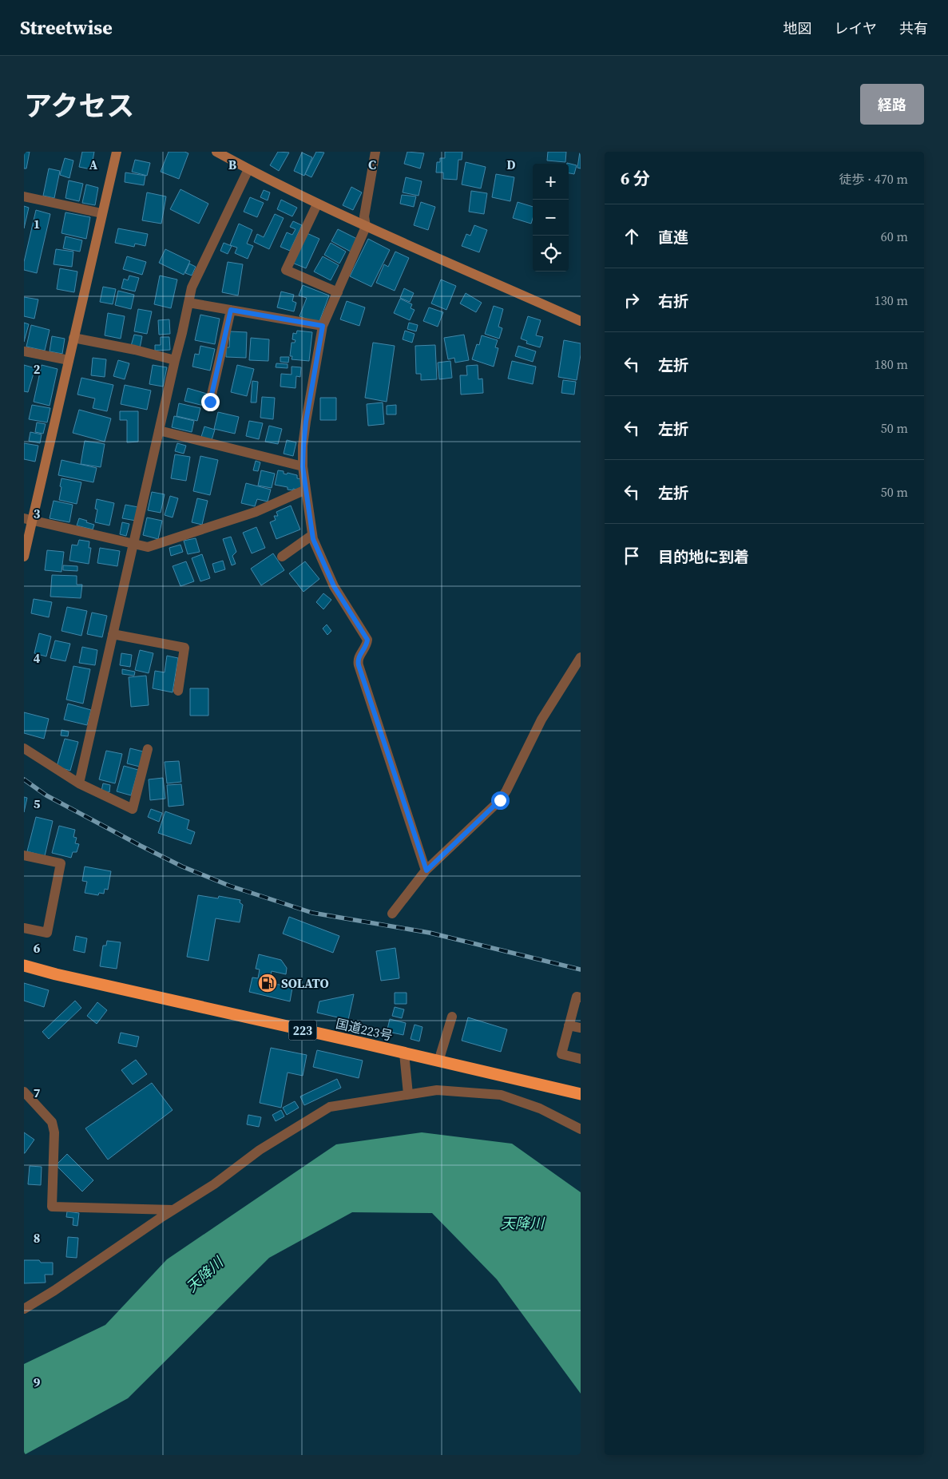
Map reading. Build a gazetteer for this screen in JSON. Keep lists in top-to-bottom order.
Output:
{
  "streets": {
    "highway": ["国道223号", "223"]
  },
  "water": ["天降川"],
  "places": {
    "fuel station": ["SOLATO"]
  },
  "page": {
    "header": "Streetwise",
    "nav": ["地図", "レイヤ", "共有"],
    "title": "アクセス",
    "buttons": "経路",
    "heading": ["6 分", "徒歩 · 470 m"],
    "map_buttons": ["+", "−"],
    "list": [
      ["直進", "60 m"],
      ["右折", "130 m"],
      ["左折", "180 m"],
      ["左折", "50 m"],
      ["左折", "50 m"],
      "目的地に到着"
    ]
  },
  "grid": {
    "columns": [
      "A",
      "B",
      "C",
      "D"
    ],
    "rows": [
      "1",
      "2",
      "3",
      "4",
      "5",
      "6",
      "7",
      "8",
      "9"
    ]
  }
}
